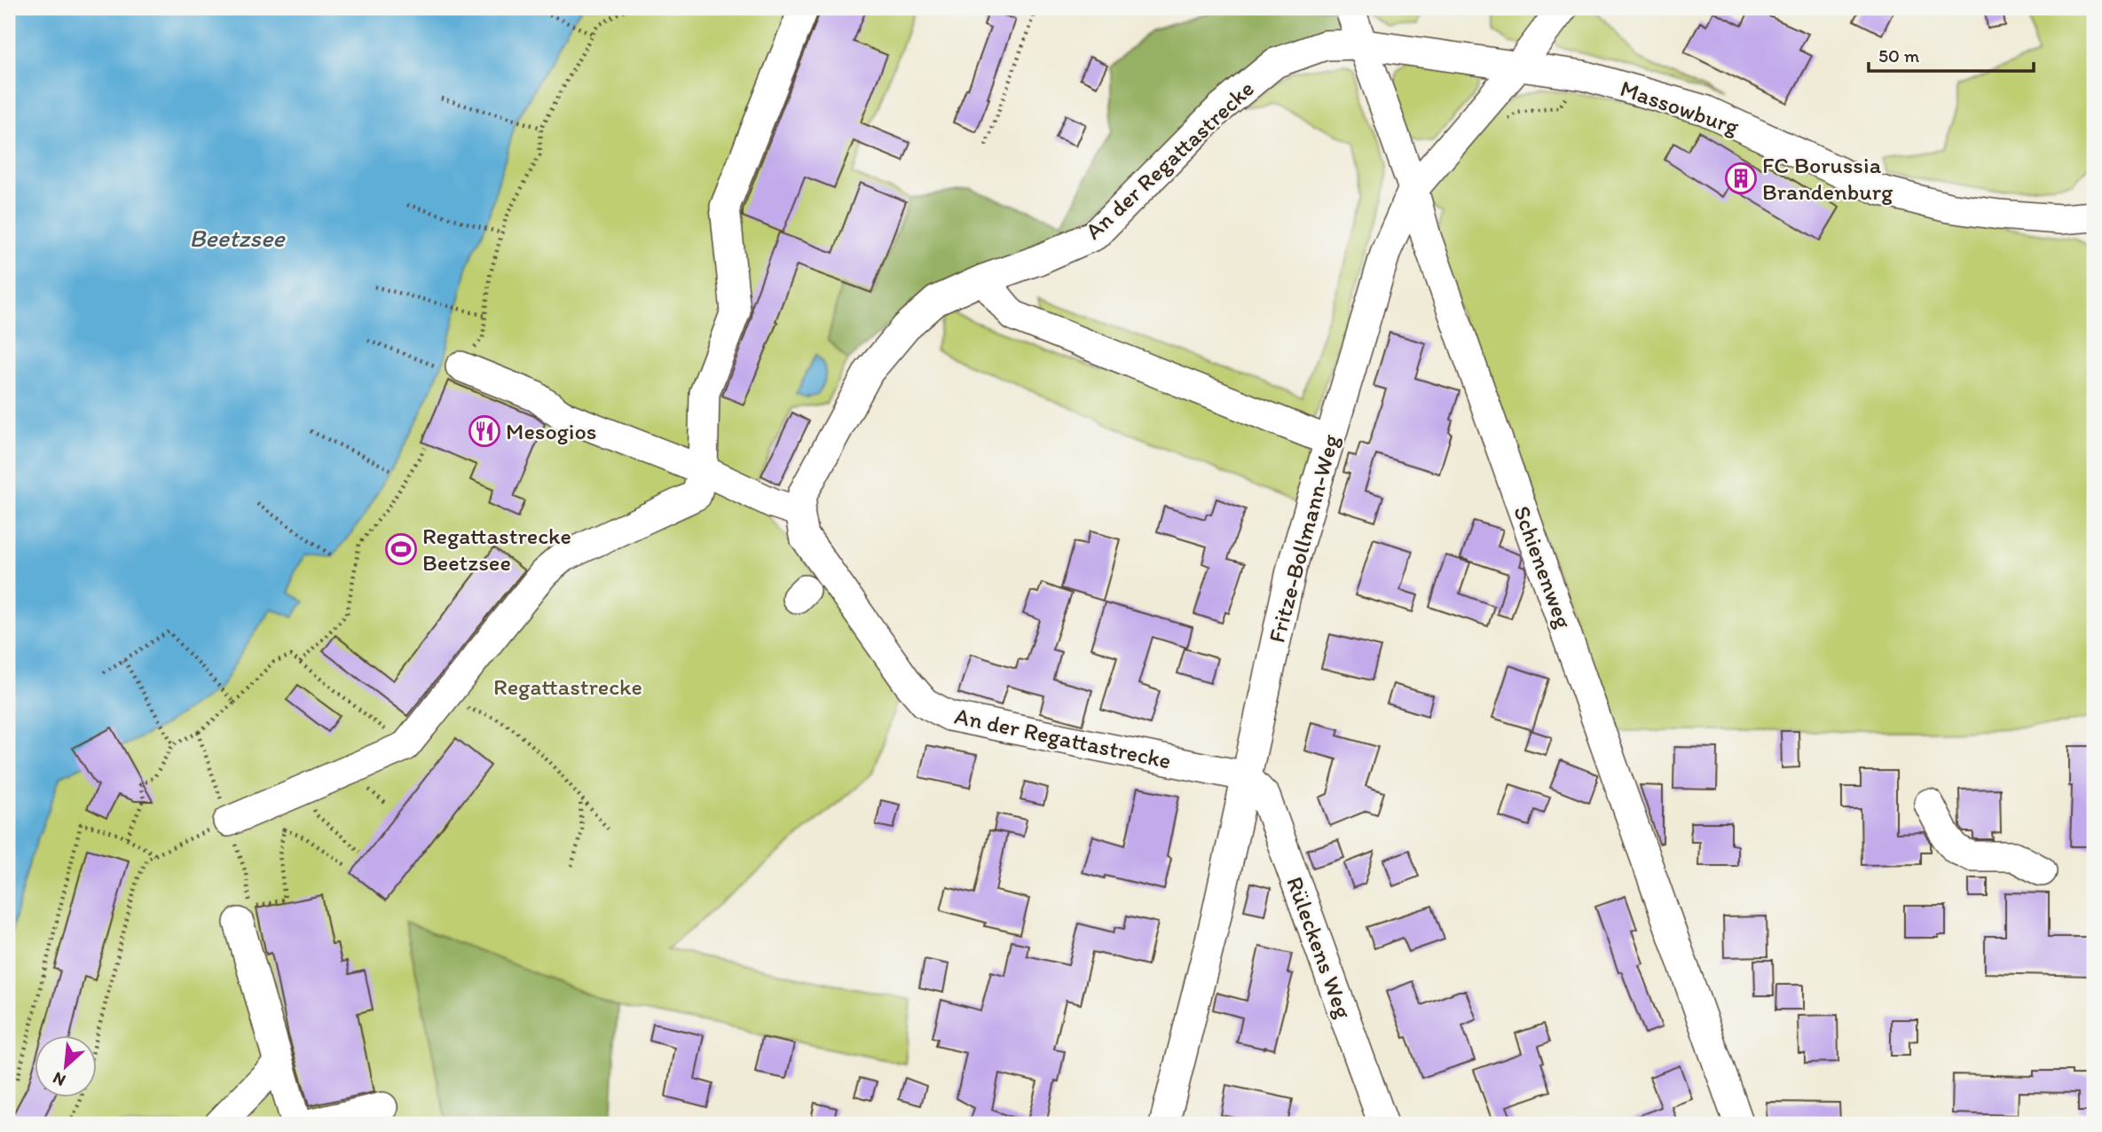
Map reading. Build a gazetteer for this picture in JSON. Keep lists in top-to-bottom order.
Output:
{
  "streets": {
    "street": [
      "Massowburg",
      "An der Regattastrecke",
      "Fritze-Bollmann-Weg",
      "Schienenweg",
      "Rüleckens Weg"
    ]
  },
  "crossings": [
    ["Massowburg", "An der Regattastrecke"],
    ["Massowburg", "Fritze-Bollmann-Weg"],
    ["Massowburg", "Schienenweg"],
    ["An der Regattastrecke", "Fritze-Bollmann-Weg"],
    ["An der Regattastrecke", "Schienenweg"],
    ["An der Regattastrecke", "Rüleckens Weg"],
    ["Fritze-Bollmann-Weg", "Schienenweg"],
    ["Fritze-Bollmann-Weg", "Rüleckens Weg"]
  ],
  "water": ["Beetzsee"],
  "parks": ["Regattastrecke"],
  "places": {
    "building": ["FC Borussia Brandenburg"],
    "restaurant": ["Mesogios"],
    "sports": ["Regattastrecke Beetzsee"]
  },
  "scale_bar": "50 m",
  "north": "bottom left"
}
